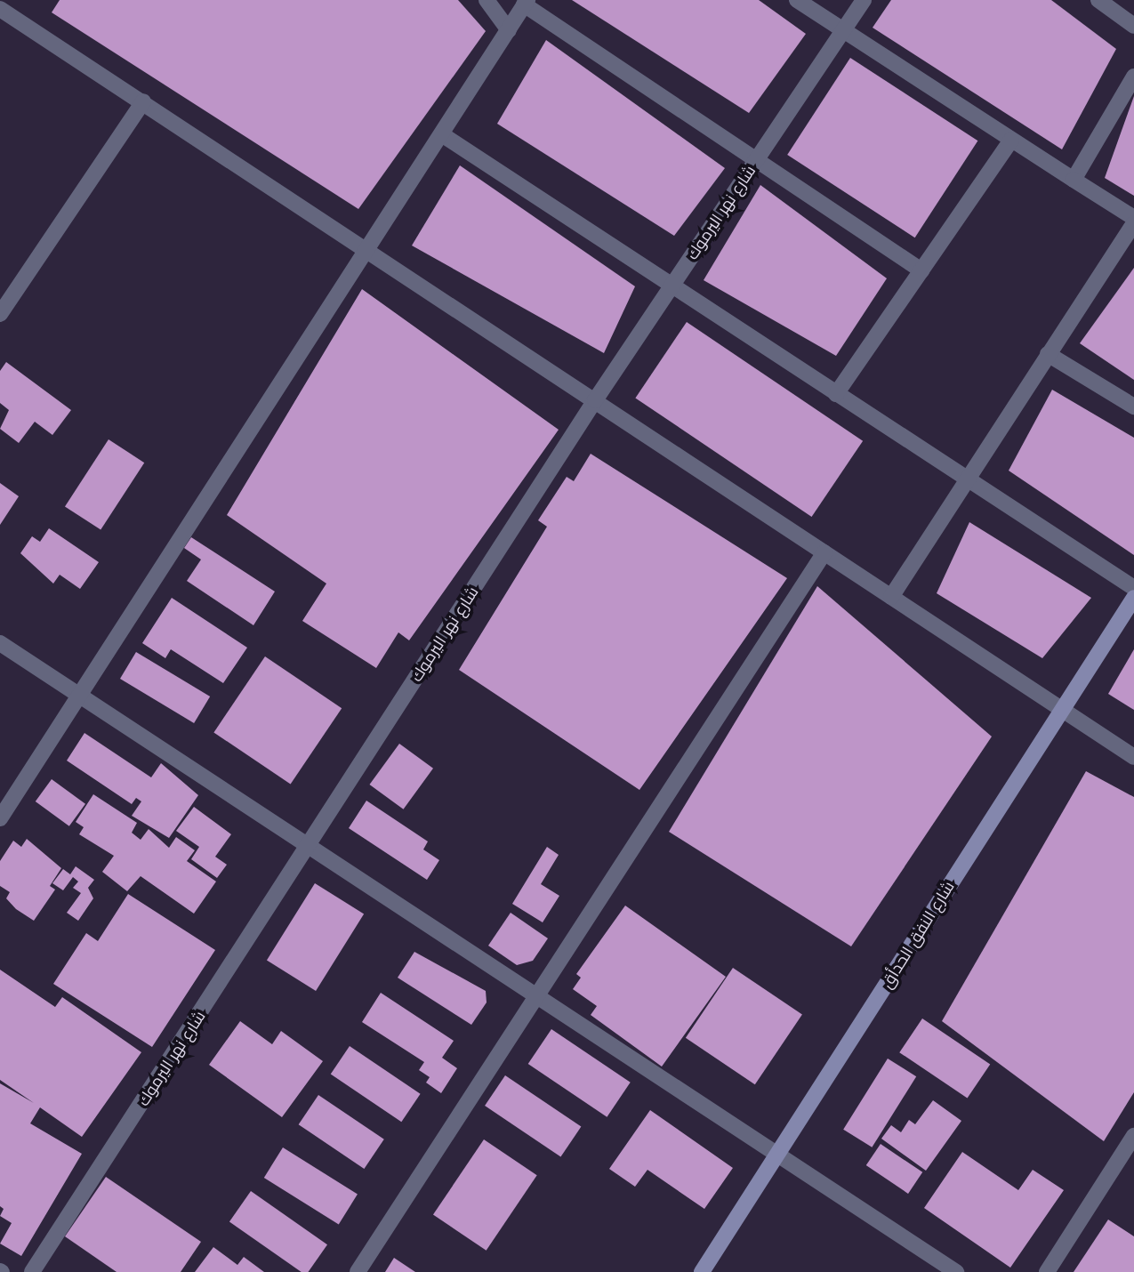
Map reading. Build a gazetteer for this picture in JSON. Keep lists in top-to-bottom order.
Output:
{
  "streets": {
    "main road": ["شارع النفق الحدأق"],
    "street": ["شارع نهر اليرموك"]
  }
}
